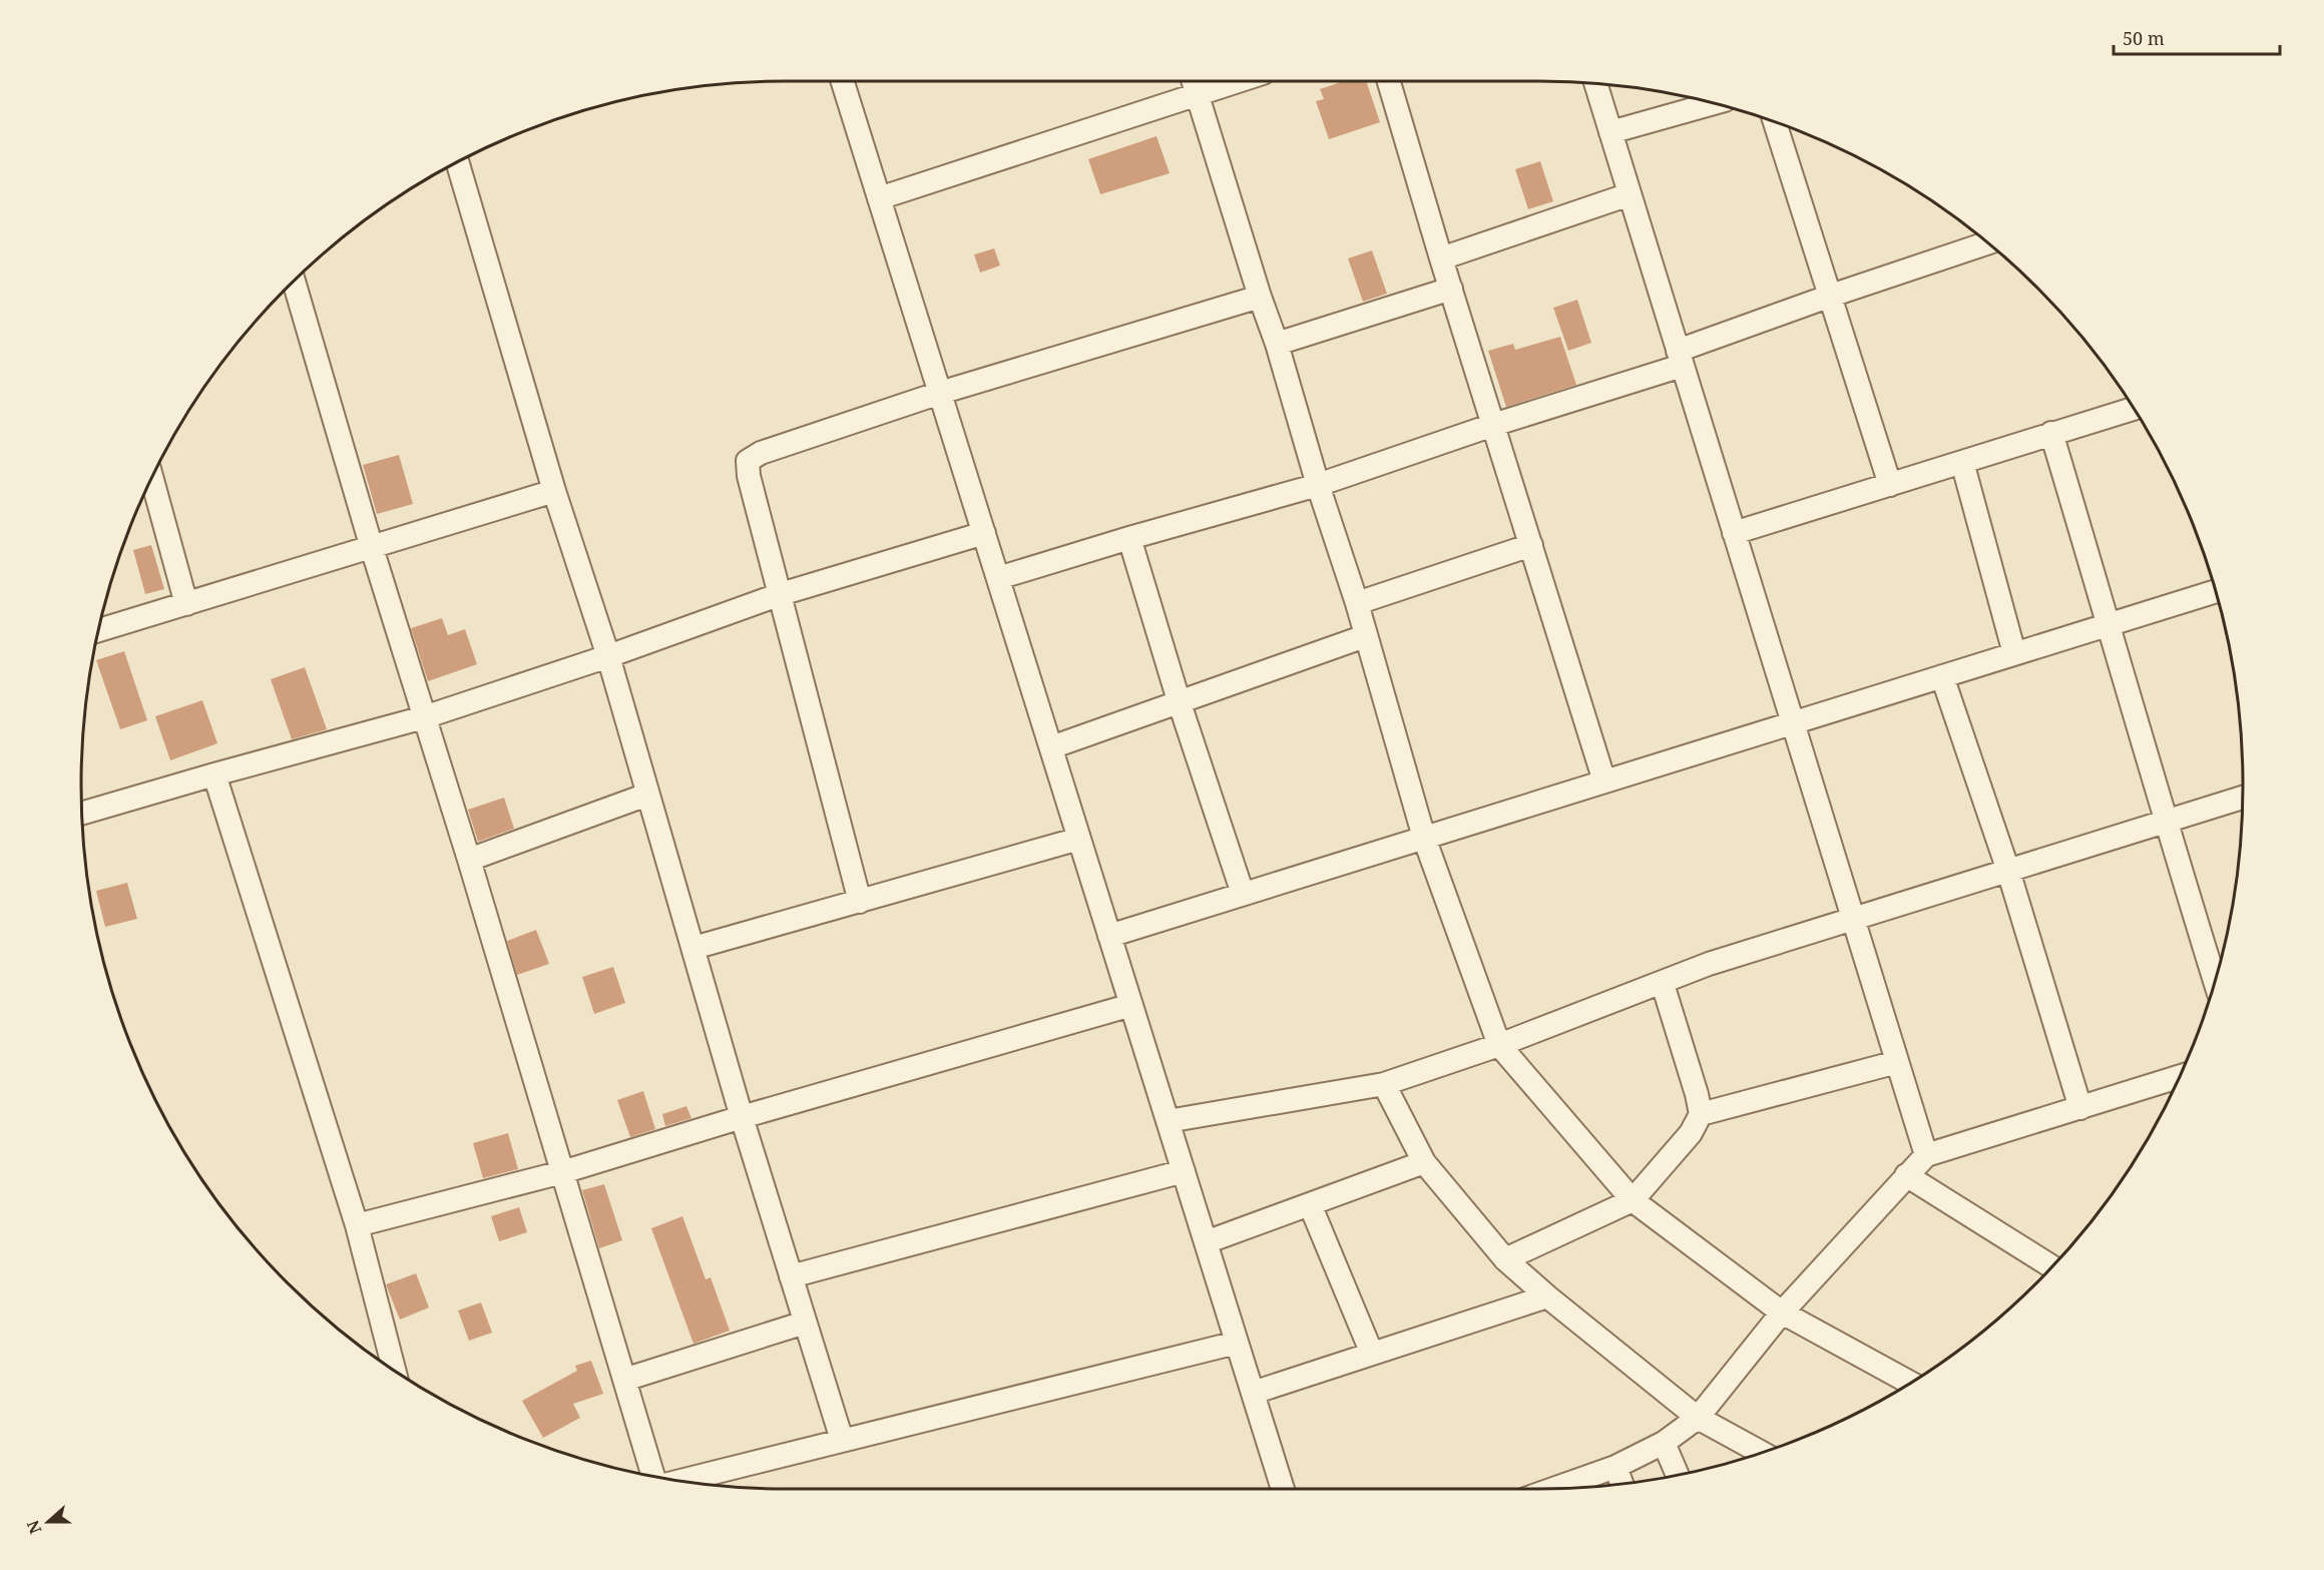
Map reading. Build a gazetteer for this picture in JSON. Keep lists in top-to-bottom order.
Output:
{
  "scale_bar": "50 m",
  "north": "left"
}
